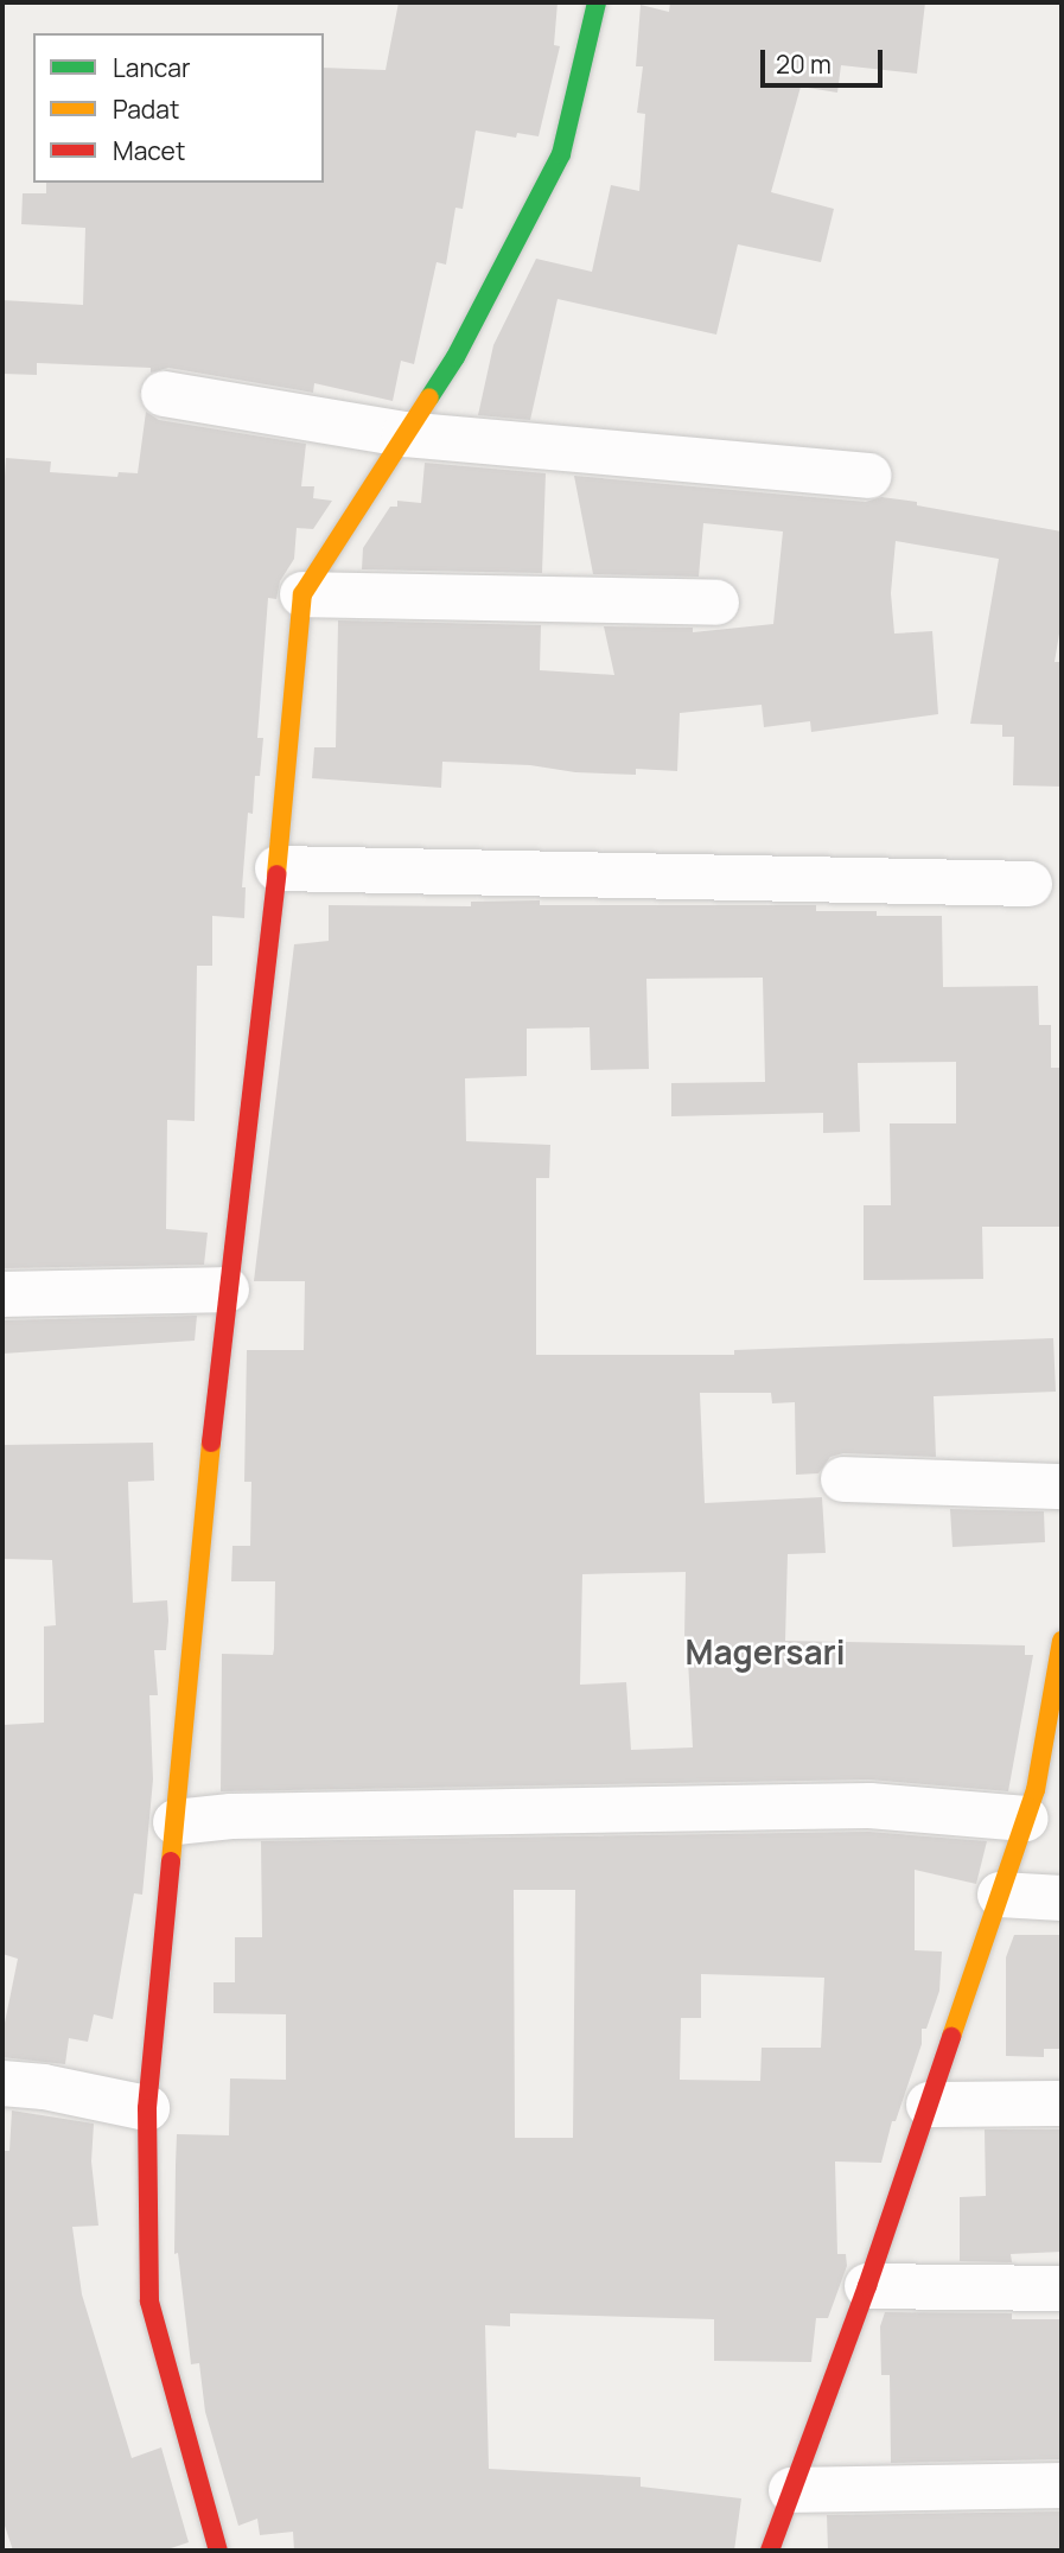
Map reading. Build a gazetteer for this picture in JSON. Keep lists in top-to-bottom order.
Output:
{
  "districts": ["Magersari"],
  "legend": ["Lancar", "Padat", "Macet"],
  "scale_bar": "20 m"
}
